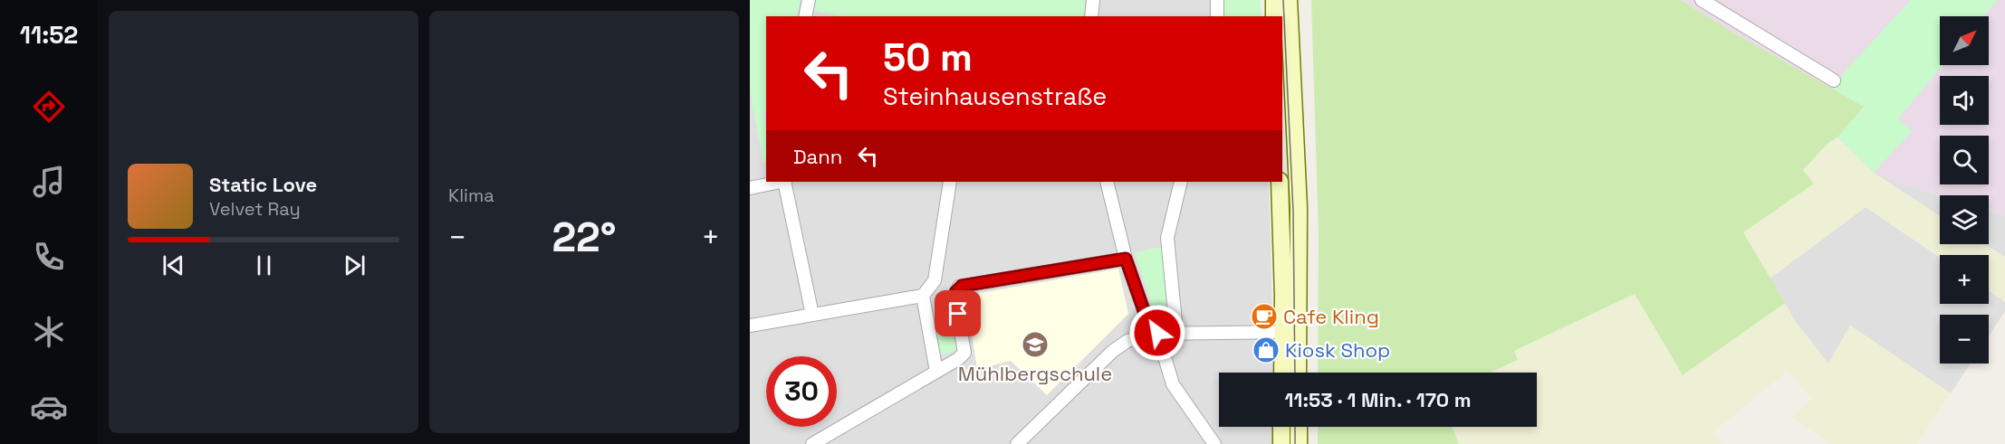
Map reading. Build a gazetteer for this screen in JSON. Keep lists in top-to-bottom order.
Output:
{
  "places": {
    "cafe": ["Cafe Kling"],
    "school or university": ["Mühlbergschule"],
    "shop": ["Kiosk Shop"]
  },
  "north": "top right",
  "page": {
    "tabs": "11:52",
    "tile": "Klima",
    "map_buttons": ["+", "−"],
    "turn": ["50 m", "Steinhausenstraße"],
    "then": "Dann",
    "song": ["Static Love", "Velvet Ray"],
    "heat": ["−", "22°", "+"],
    "limit": "30",
    "trip": "11:53 · 1 Min. · 170 m"
  }
}
